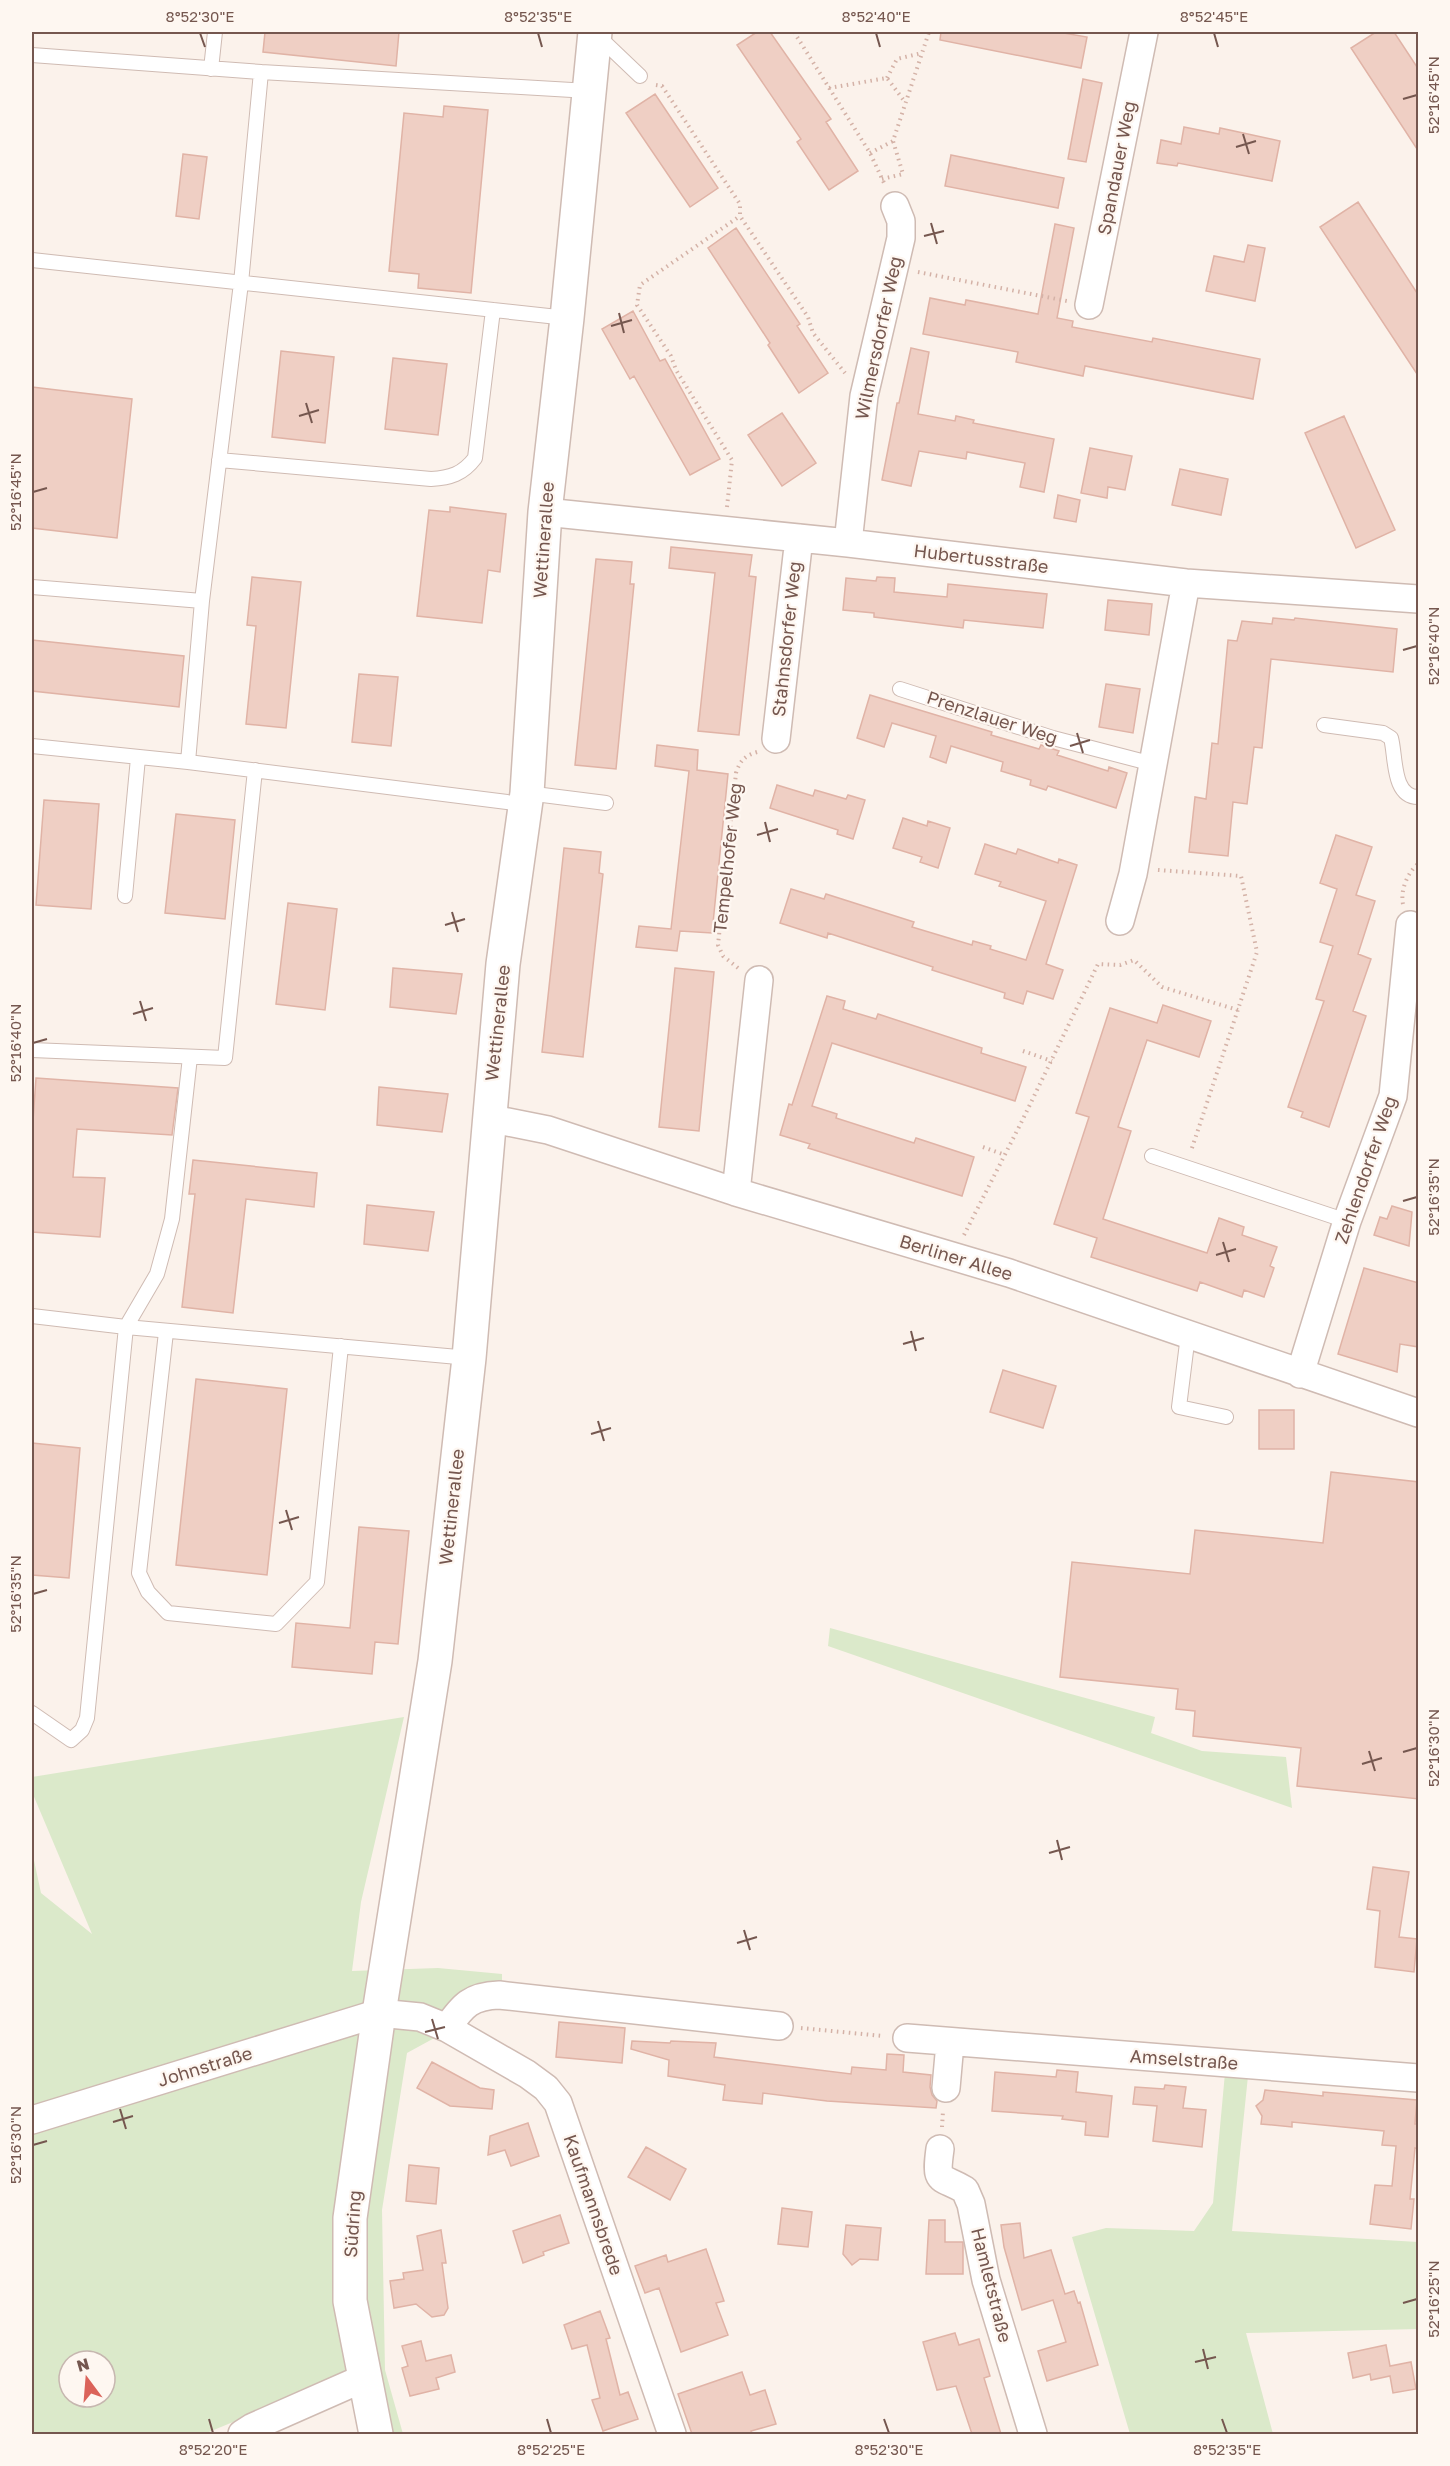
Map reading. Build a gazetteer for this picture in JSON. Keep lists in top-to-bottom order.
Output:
{
  "streets": {
    "street": [
      "Spandauer Weg",
      "Wilmersdorfer Weg",
      "Wettinerallee",
      "Hubertusstraße",
      "Stahnsdorfer Weg",
      "Zehlendorfer Weg",
      "Berliner Allee",
      "Amselstraße",
      "Johnstraße",
      "Kaufmannsbrede",
      "Südring",
      "Hamletstraße"
    ],
    "lane": ["Prenzlauer Weg"],
    "path": ["Tempelhofer Weg"]
  },
  "crossings": [
    ["Wilmersdorfer Weg", "Hubertusstraße"],
    ["Wettinerallee", "Hubertusstraße"],
    ["Wettinerallee", "Berliner Allee"],
    ["Wettinerallee", "Johnstraße"],
    ["Wettinerallee", "Kaufmannsbrede"],
    ["Wettinerallee", "Südring"],
    ["Hubertusstraße", "Stahnsdorfer Weg"],
    ["Stahnsdorfer Weg", "Tempelhofer Weg"],
    ["Zehlendorfer Weg", "Berliner Allee"],
    ["Johnstraße", "Kaufmannsbrede"],
    ["Johnstraße", "Südring"],
    ["Kaufmannsbrede", "Südring"]
  ],
  "north": "top",
  "coordinates": [
    "8°52'30\"E",
    "8°52'35\"E",
    "8°52'40\"E",
    "8°52'45\"E",
    "52°16'45\"N",
    "52°16'40\"N",
    "52°16'35\"N",
    "52°16'30\"N",
    "52°16'25\"N",
    "8°52'20\"E",
    "8°52'25\"E"
  ]
}
